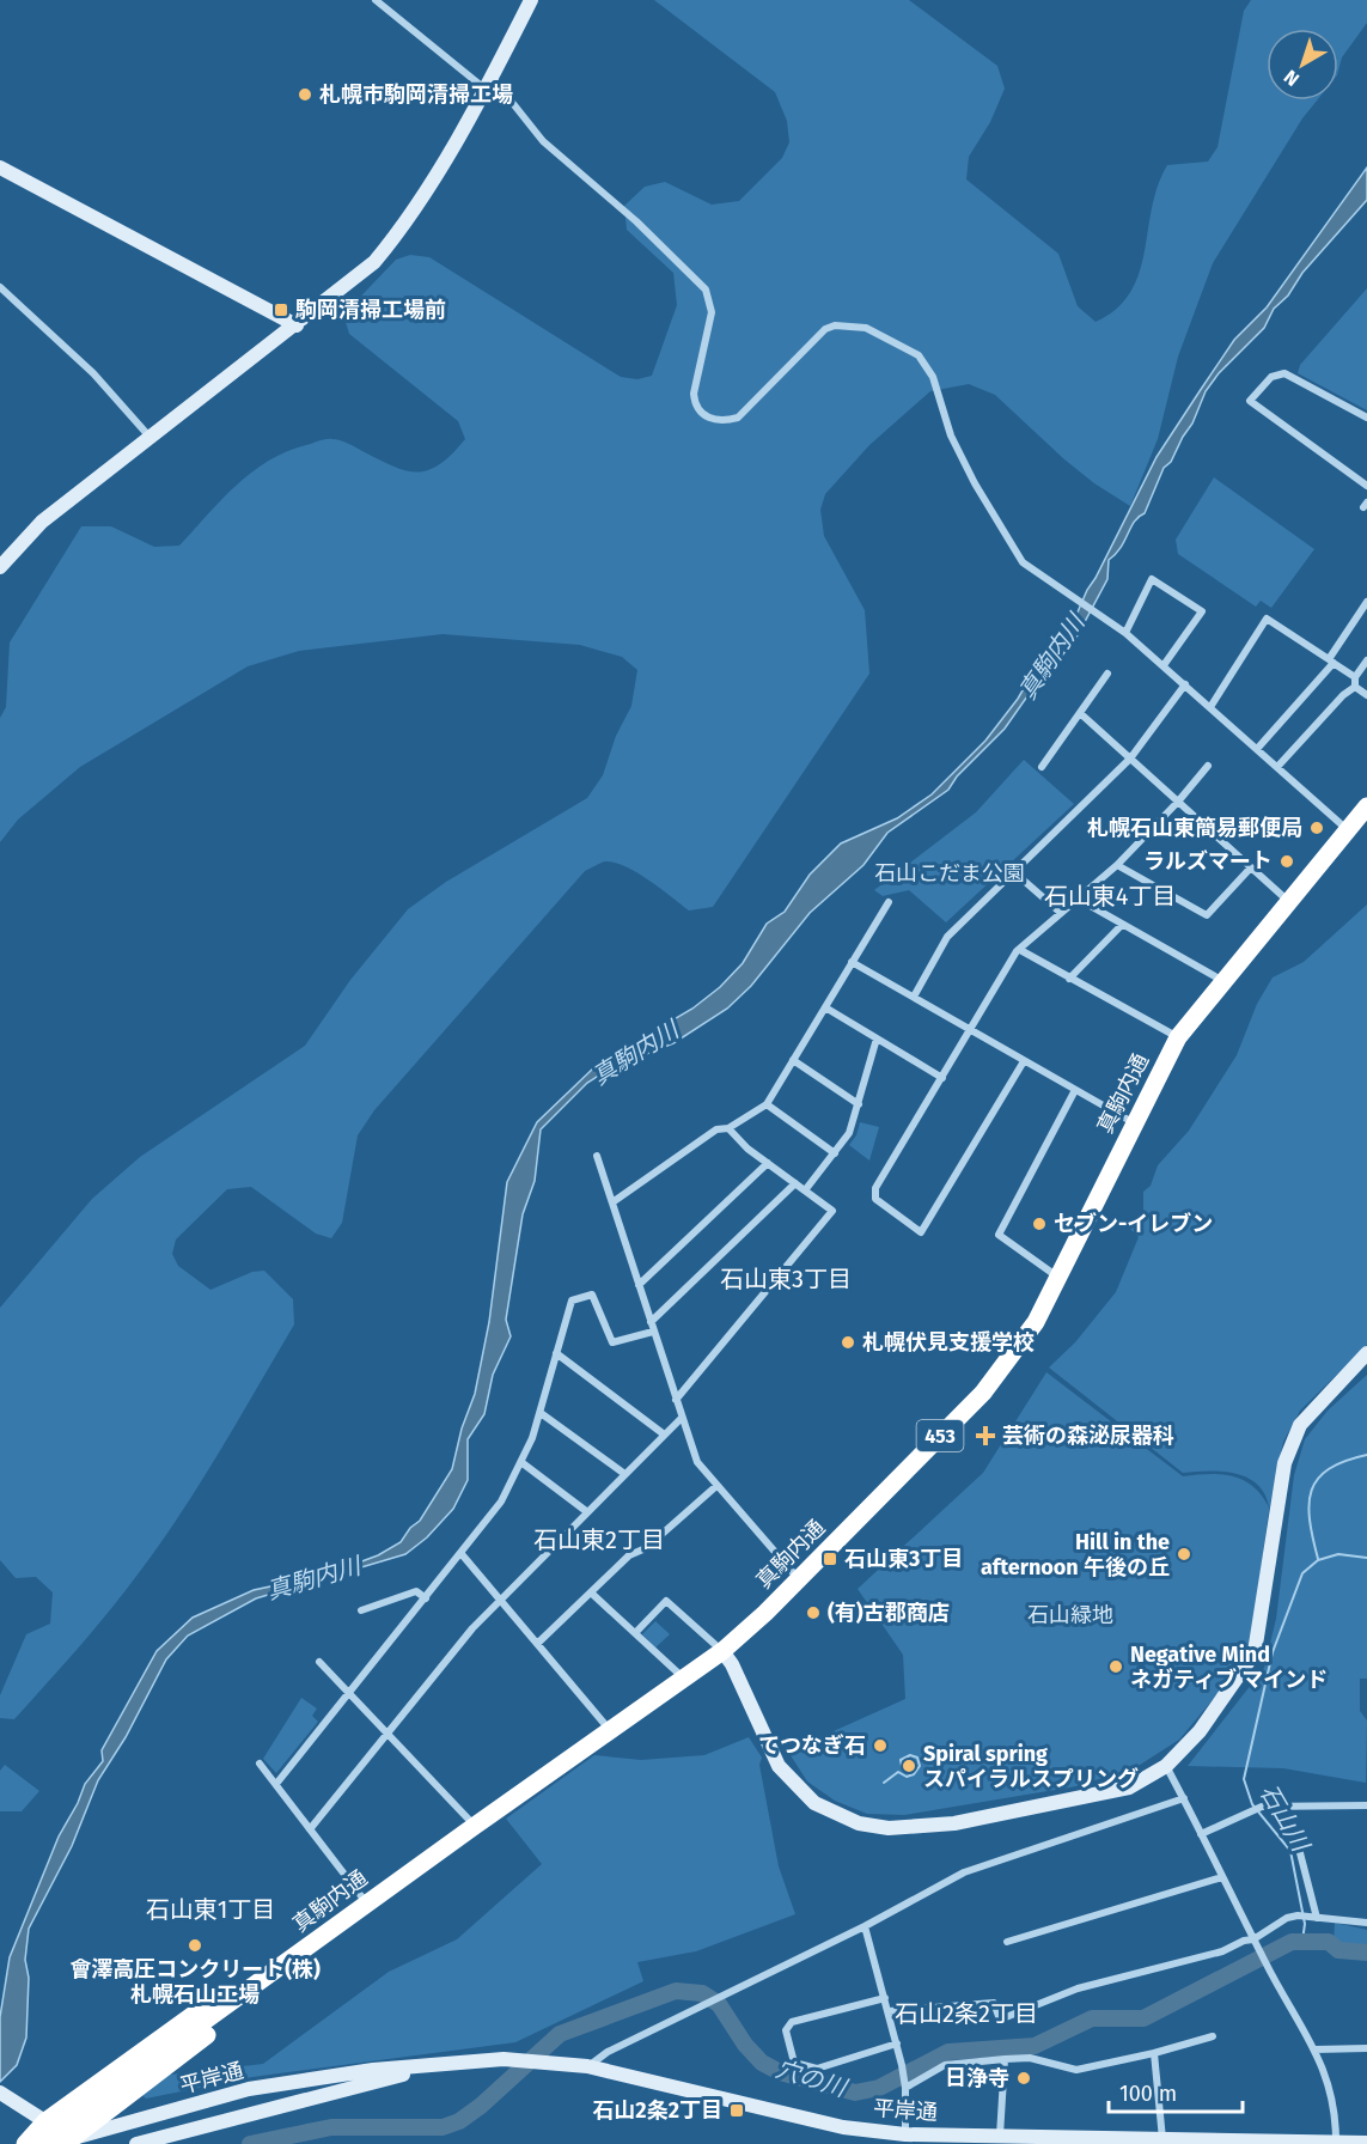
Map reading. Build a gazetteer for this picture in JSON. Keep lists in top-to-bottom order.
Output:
{
  "streets": {
    "highway": ["真駒内通", "453"],
    "street": ["平岸通"]
  },
  "districts": [
    "石山東4丁目",
    "石山東3丁目",
    "石山東2丁目",
    "石山東1丁目",
    "石山2条2丁目"
  ],
  "water": ["真駒内川", "石山川", "穴の川"],
  "parks": ["石山こだま公園", "石山緑地"],
  "places": {
    "other": [
      "札幌市駒岡清掃工場",
      "札幌石山東簡易郵便局",
      "ラルズマート",
      "セブン-イレブン",
      "札幌伏見支援学校",
      "Hill in the afternoon 午後の丘",
      "(有)古郡商店",
      "Negative Mind ネガティブ マインド",
      "てつなぎ石",
      "Spiral spring スパイラルスプリング",
      "會澤高圧コンクリート(株) 札幌石山工場",
      "日浄寺"
    ],
    "transit": ["駒岡清掃工場前", "石山東3丁目", "石山2条2丁目"],
    "health": ["芸術の森泌尿器科"]
  },
  "scale_bar": "100 m",
  "north": "bottom left"
}
